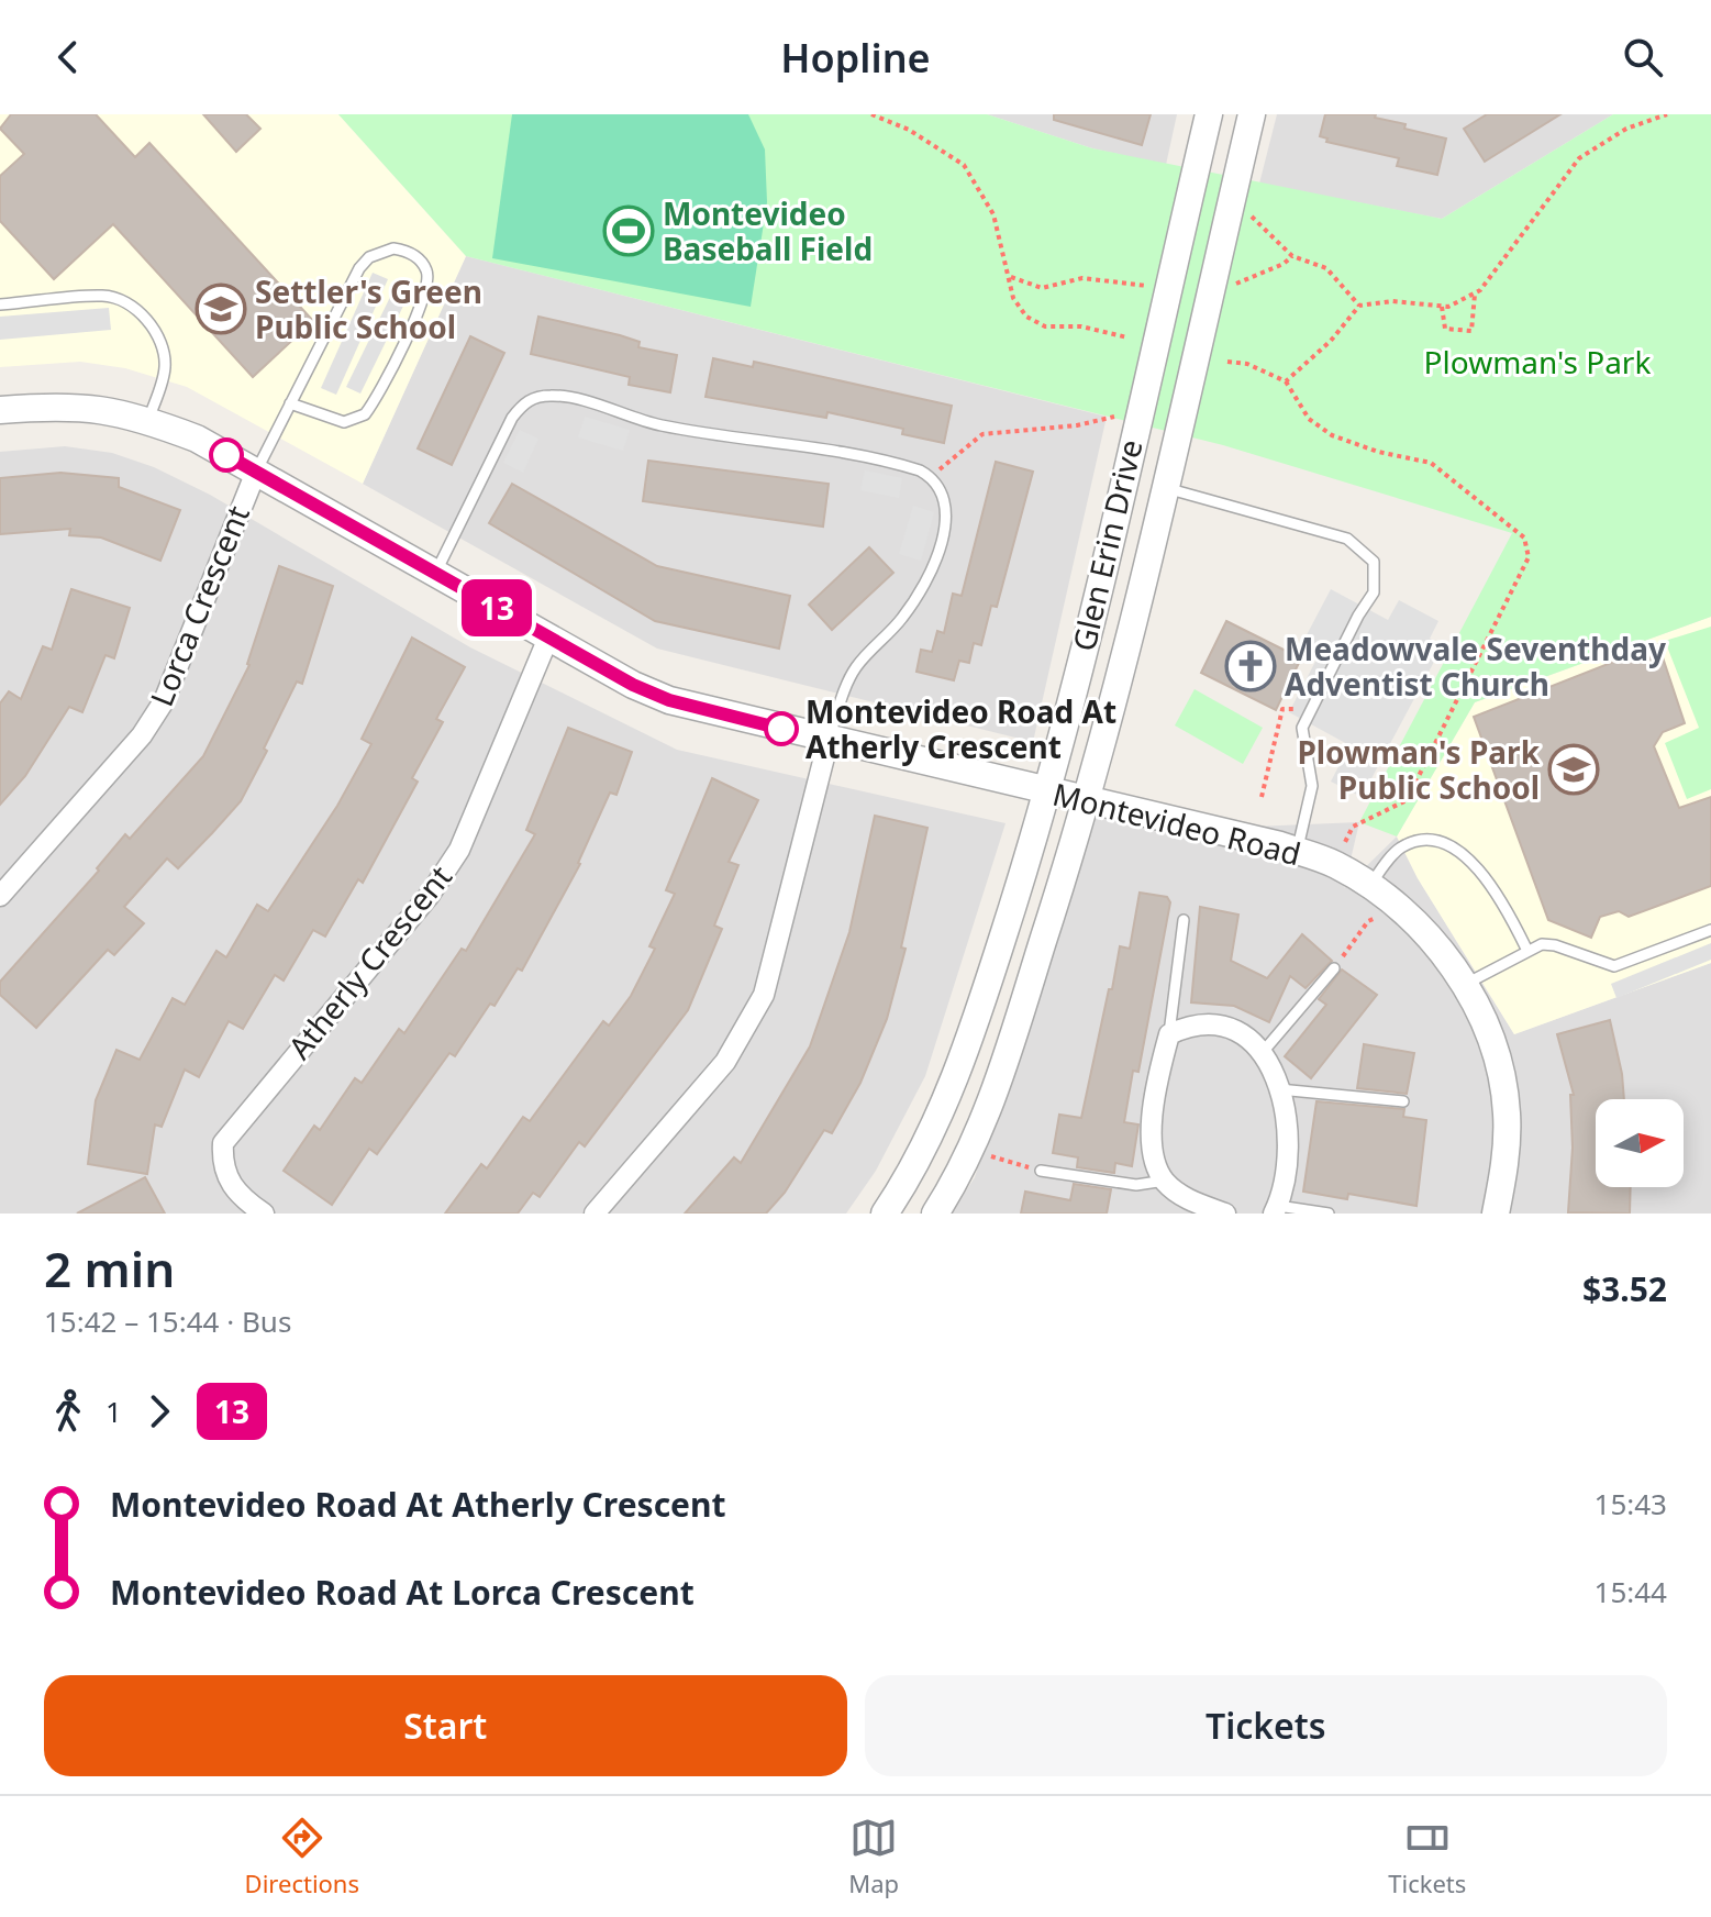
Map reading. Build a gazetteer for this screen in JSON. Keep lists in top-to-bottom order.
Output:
{
  "streets": {
    "street": [
      "Glen Erin Drive",
      "Lorca Crescent",
      "Montevideo Road",
      "Atherly Crescent"
    ]
  },
  "crossings": [
    ["Glen Erin Drive", "Montevideo Road"],
    ["Lorca Crescent", "Montevideo Road"],
    ["Montevideo Road", "Atherly Crescent"]
  ],
  "parks": ["Plowman's Park"],
  "places": {
    "sports": ["Montevideo Baseball Field"],
    "school or university": ["Settler's Green Public School", "Plowman's Park Public School"],
    "church": ["Meadowvale Seventhday Adventist Church"],
    "other": ["Montevideo Road At Atherly Crescent"]
  },
  "lines": ["bus line 13"],
  "north": "right",
  "page": {
    "header": "Hopline",
    "on_map": "13",
    "heading": ["2 min", "15:42 – 15:44 · Bus", "$3.52"],
    "legs": ["1", "13"],
    "list": [
      {
        "name": "Montevideo Road At Atherly Crescent",
        "value": "15:43"
      },
      {
        "name": "Montevideo Road At Lorca Crescent",
        "value": "15:44"
      }
    ],
    "buttons": ["Start", "Tickets"],
    "tabs": ["Directions", "Map", "Tickets"]
  }
}
